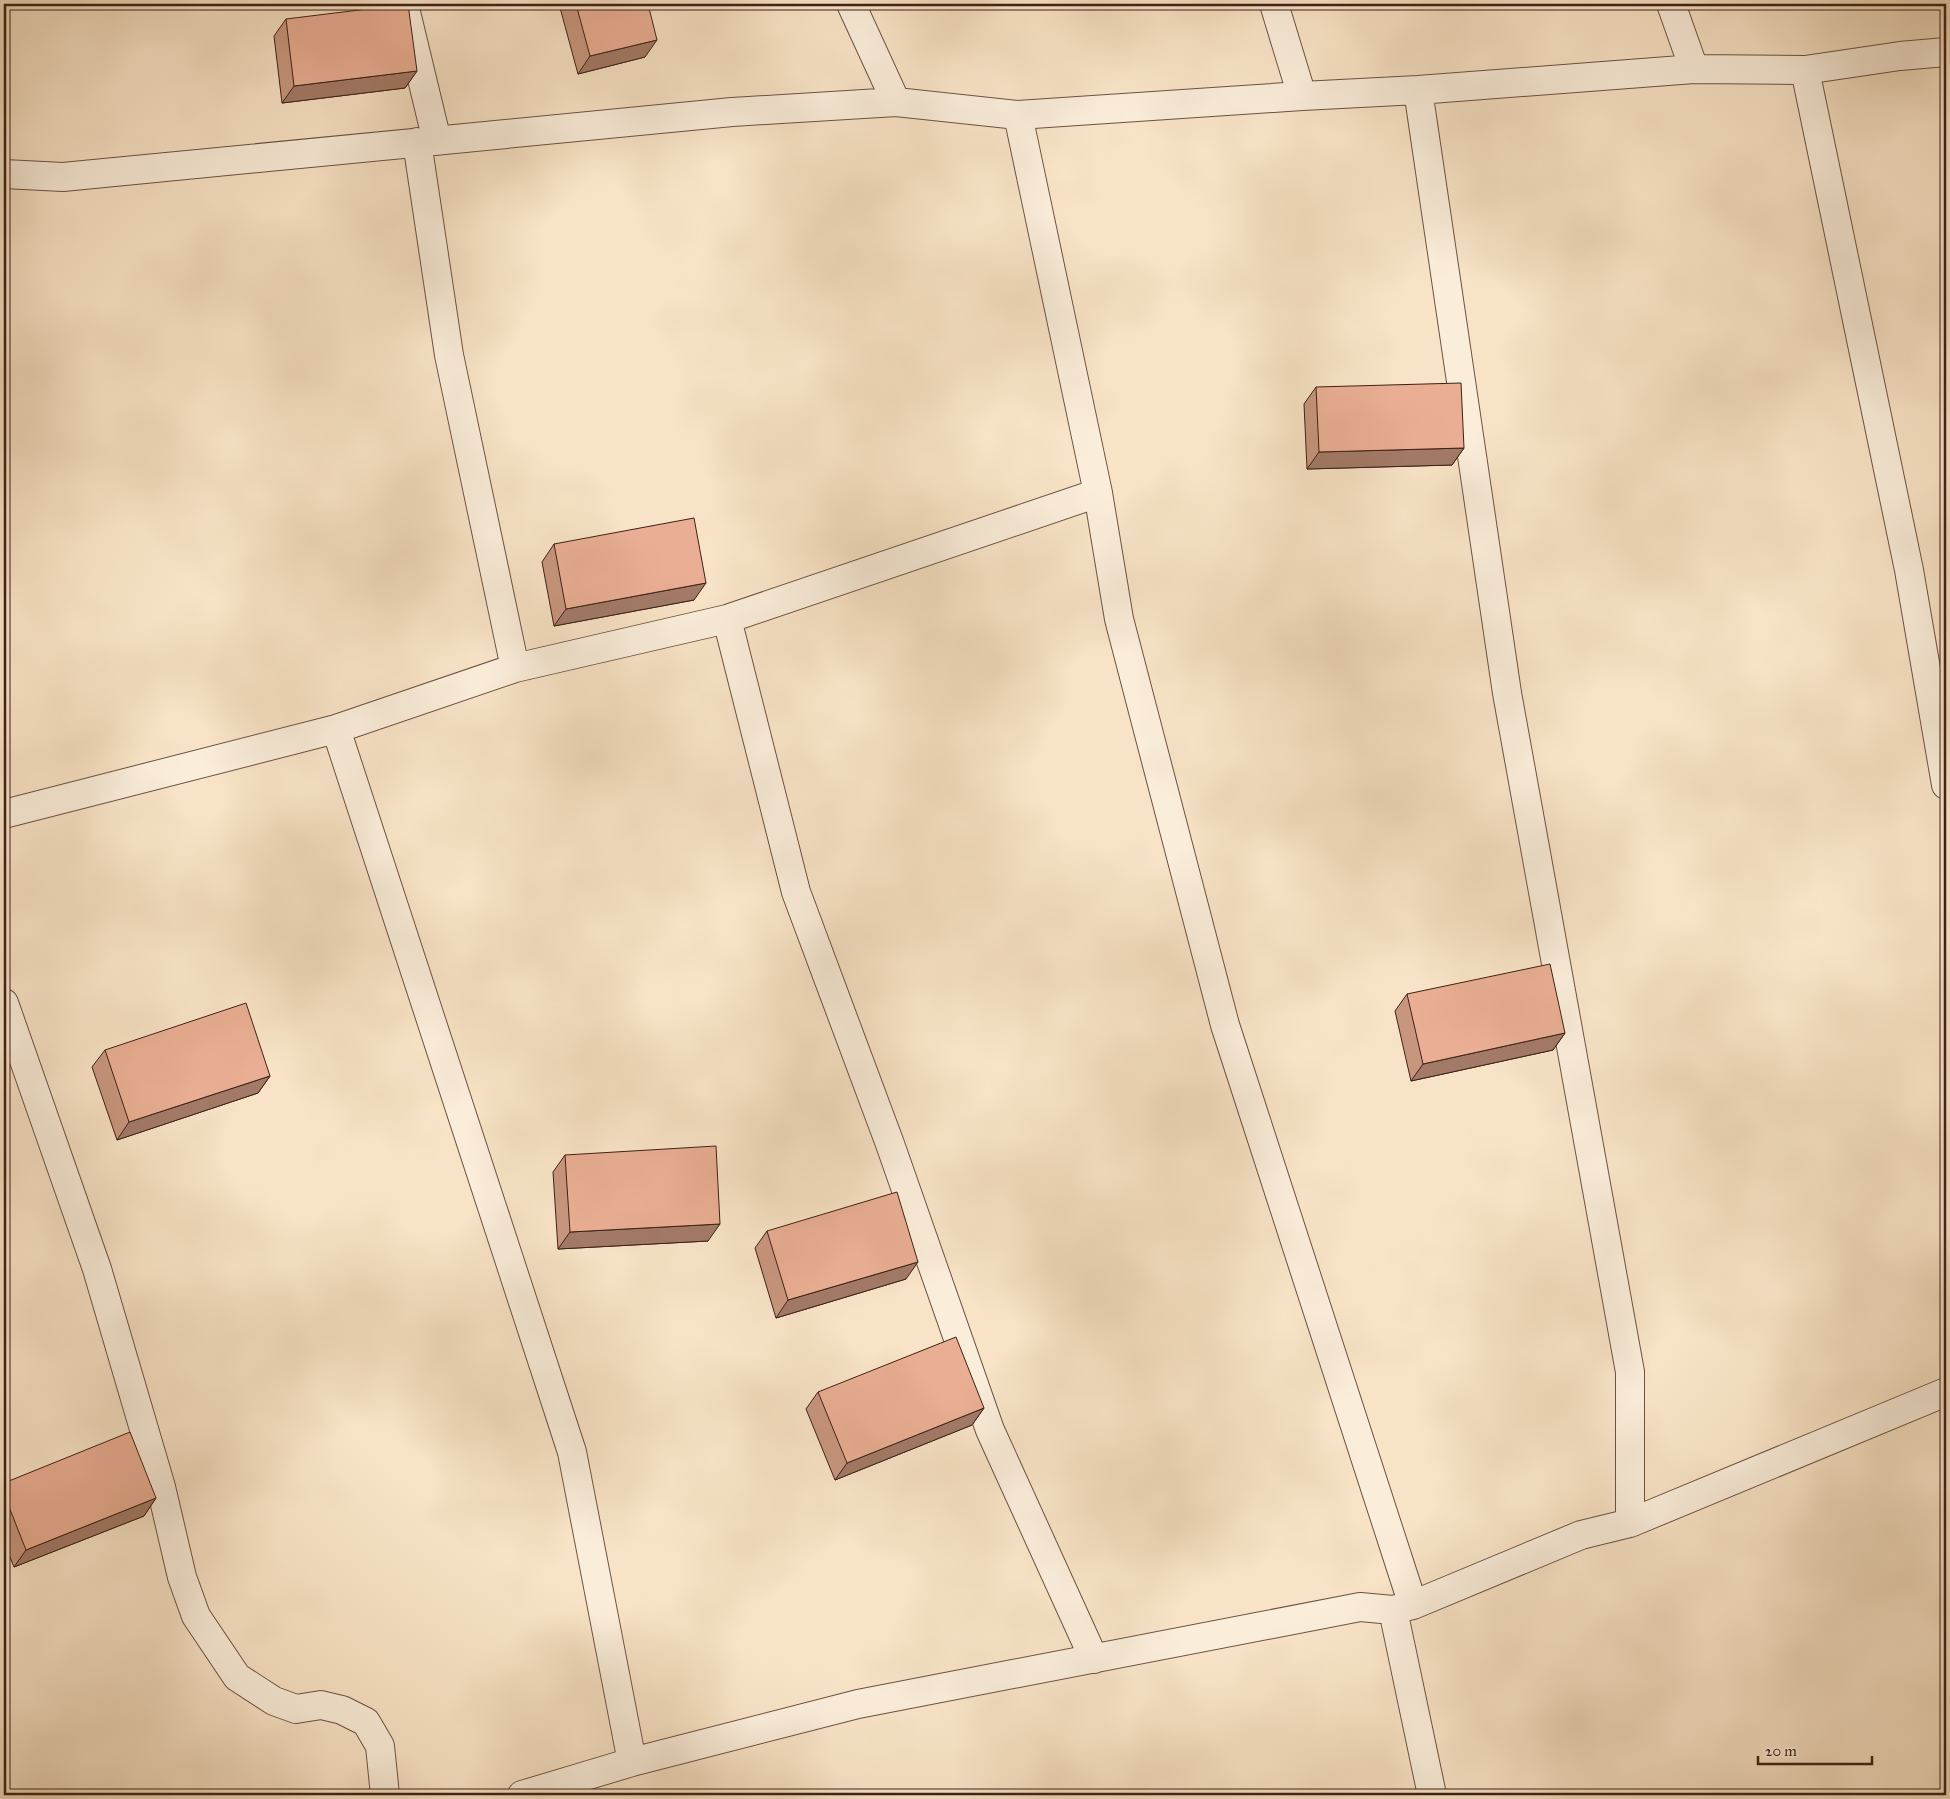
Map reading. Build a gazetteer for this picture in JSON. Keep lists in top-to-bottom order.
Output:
{
  "scale_bar": "20 m"
}
